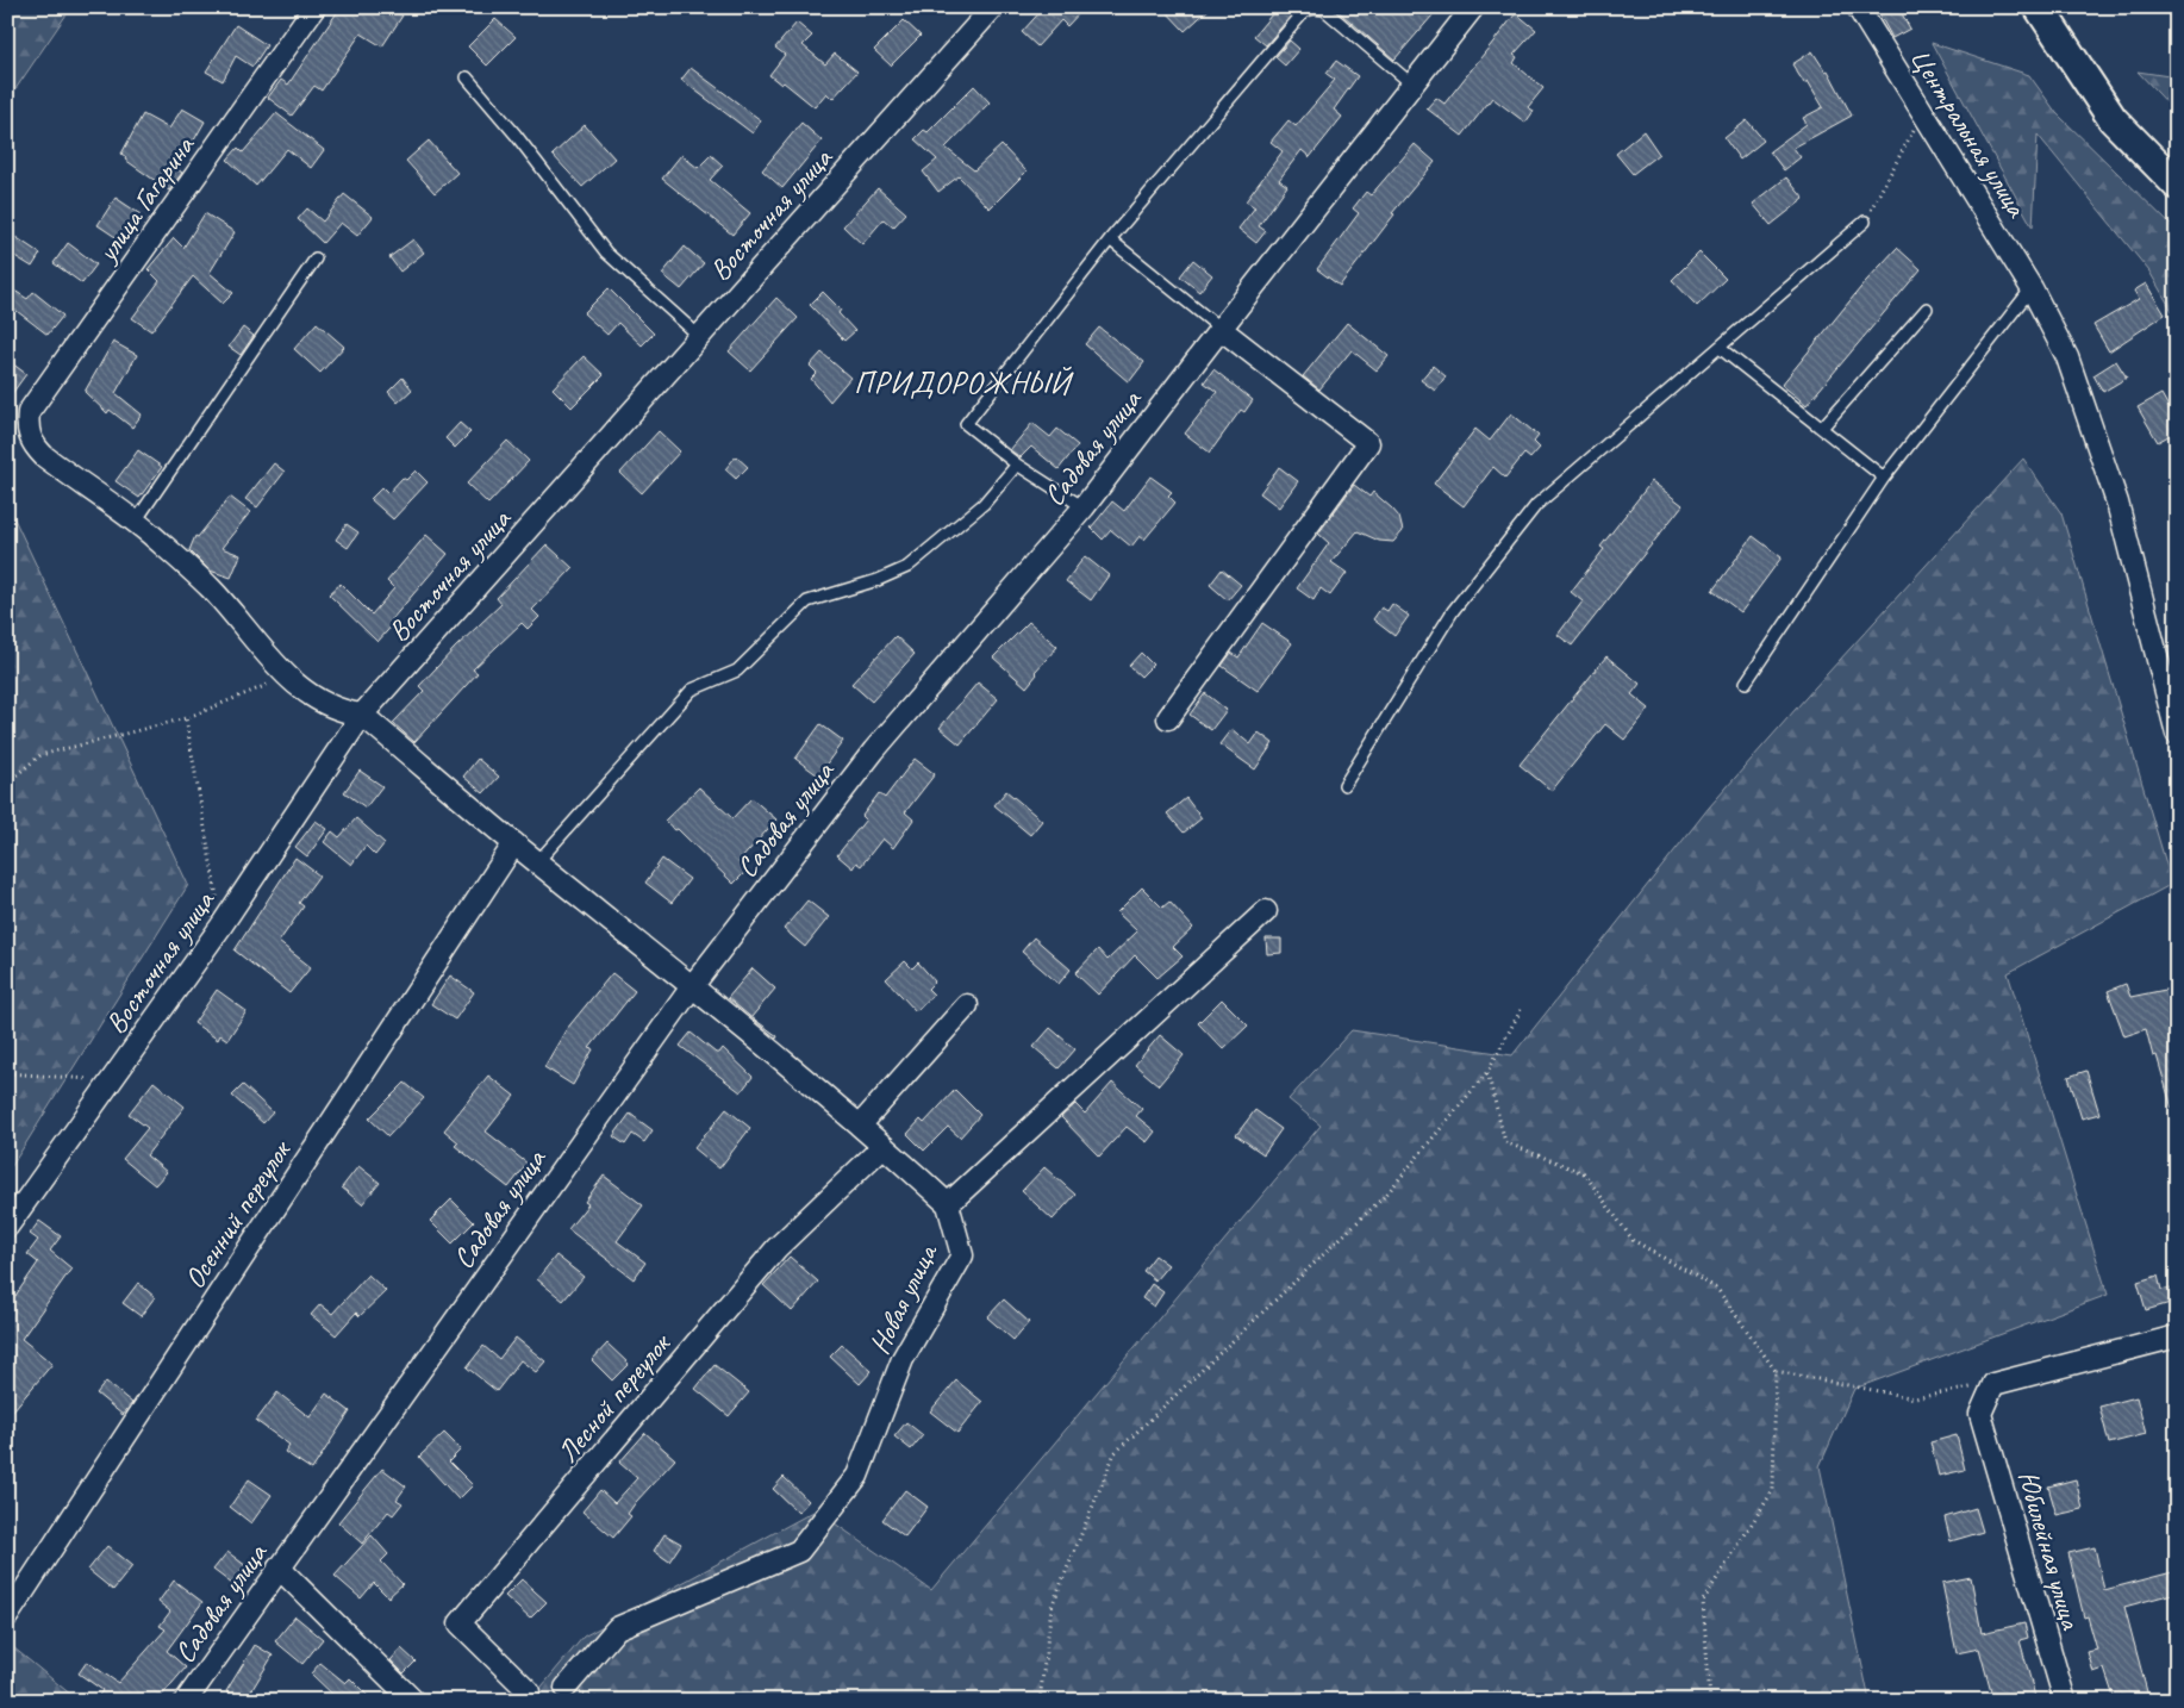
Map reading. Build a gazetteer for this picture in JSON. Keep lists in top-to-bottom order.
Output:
{
  "streets": {
    "street": [
      "Центральная улица",
      "улица Гагарина",
      "Восточная улица",
      "Садовая улица",
      "Осенний переулок",
      "Новая улица",
      "Лесной переулок",
      "Юбилейная улица"
    ]
  },
  "districts": ["ПРИДОРОЖНЫЙ"]
}
